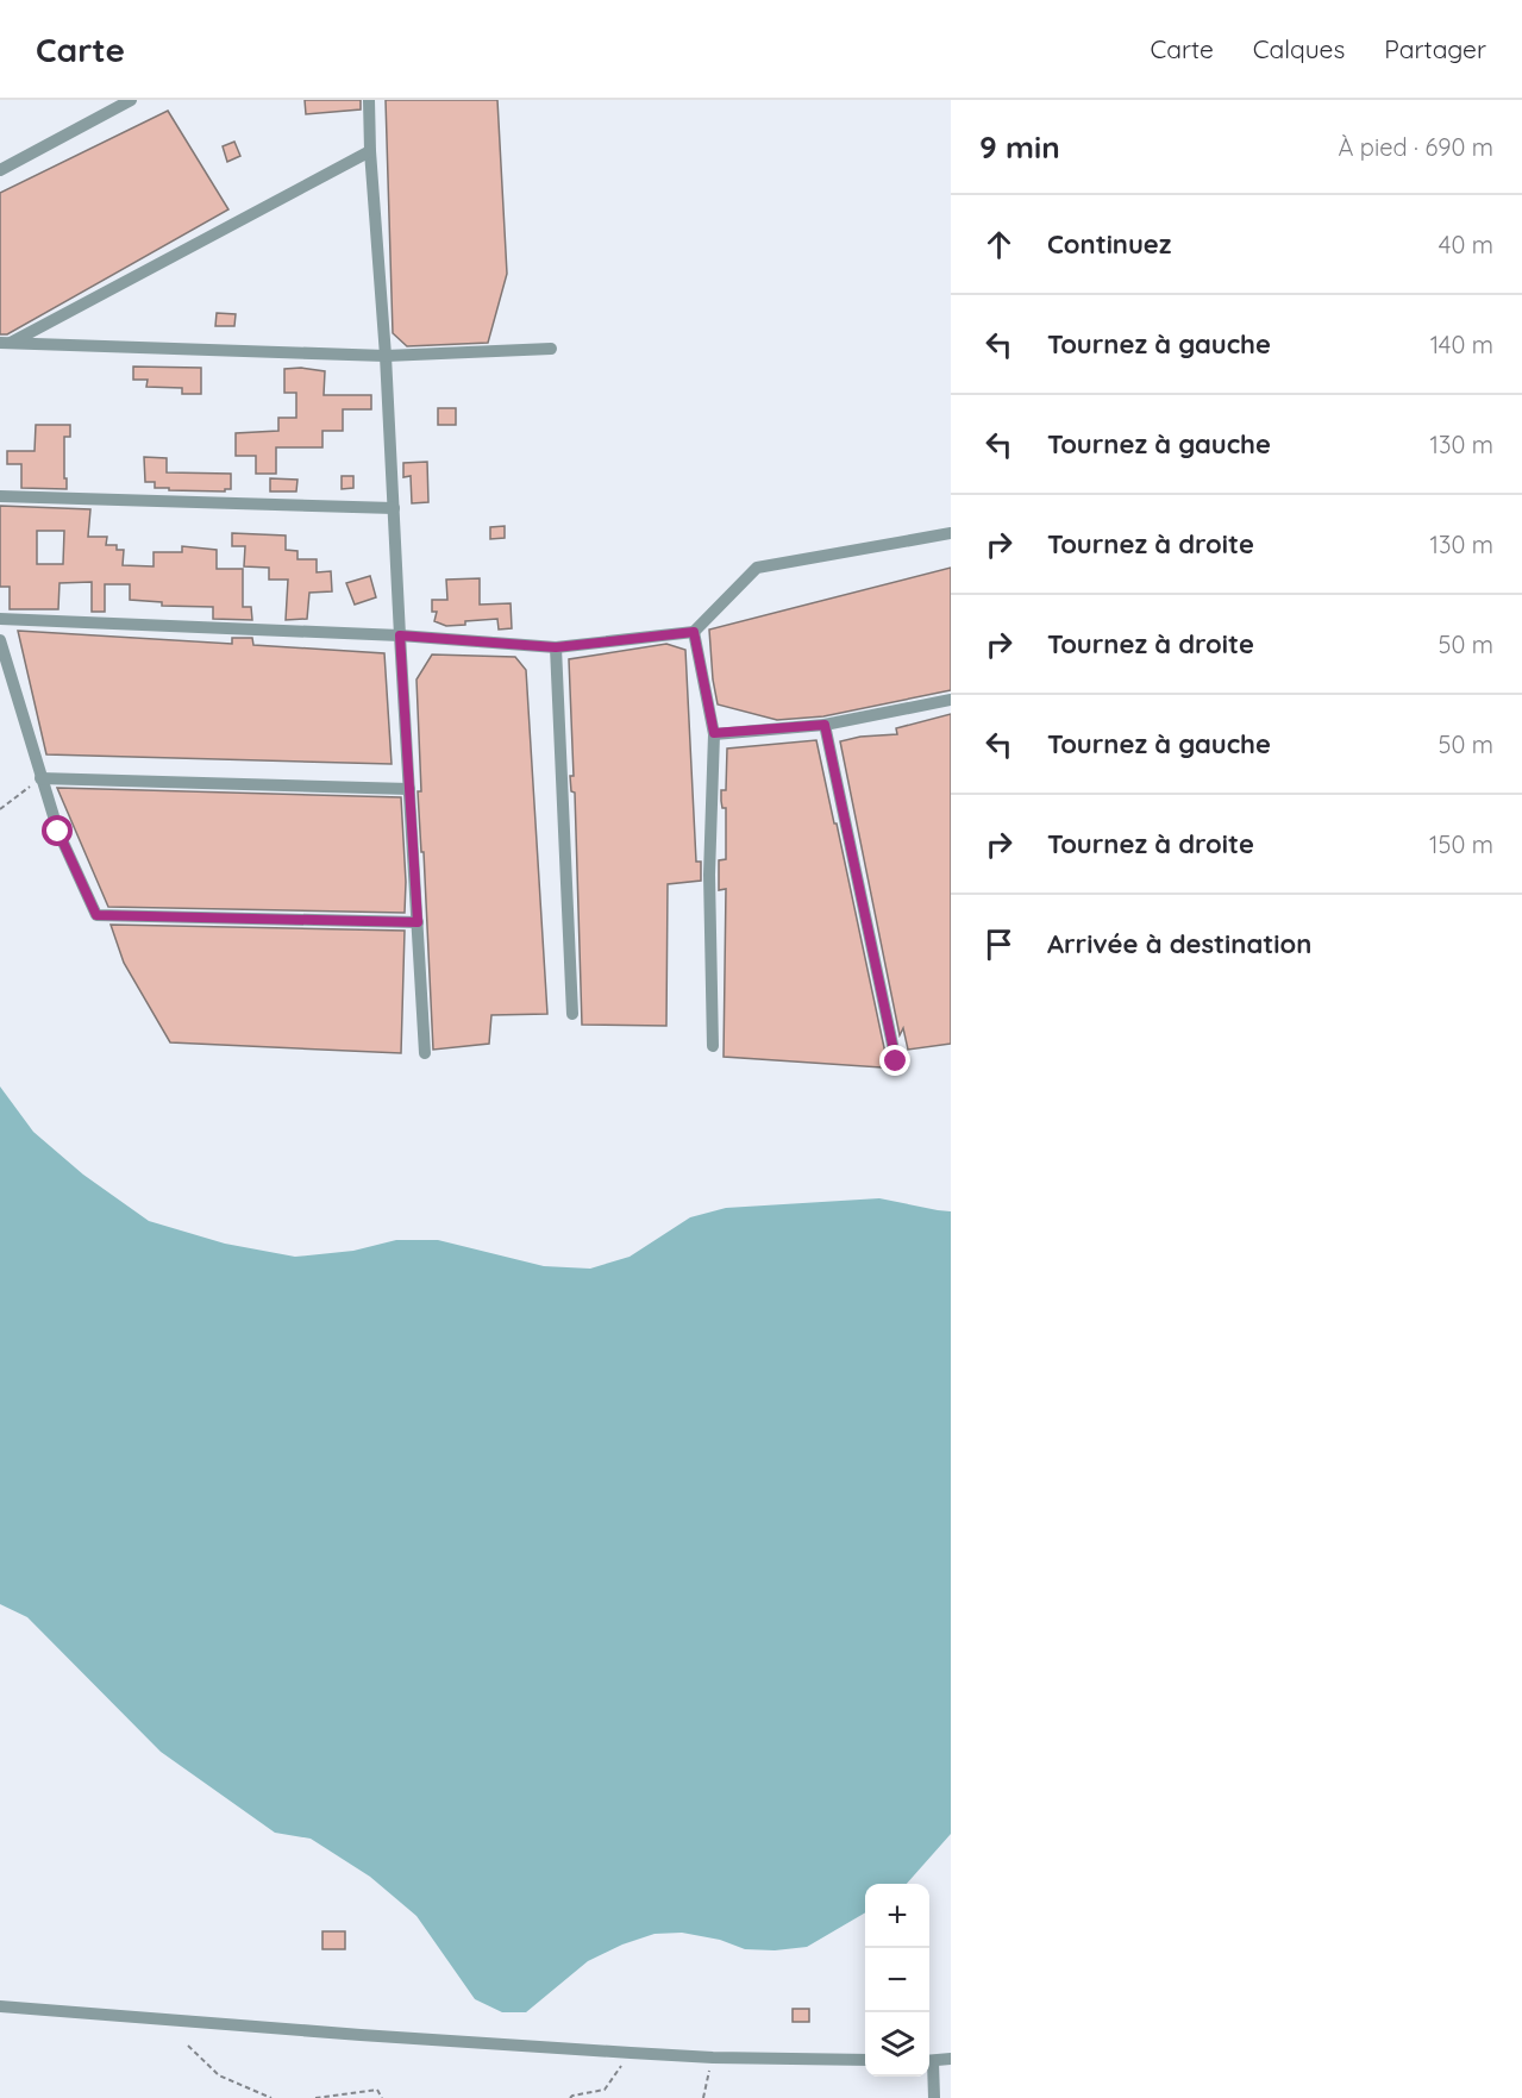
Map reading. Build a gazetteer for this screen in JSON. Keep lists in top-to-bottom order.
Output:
{
  "page": {
    "header": "Carte",
    "nav": ["Carte", "Calques", "Partager"],
    "heading": ["9 min", "À pied · 690 m"],
    "list": [
      ["Continuez", "40 m"],
      ["Tournez à gauche", "140 m"],
      ["Tournez à gauche", "130 m"],
      ["Tournez à droite", "130 m"],
      ["Tournez à droite", "50 m"],
      ["Tournez à gauche", "50 m"],
      ["Tournez à droite", "150 m"],
      "Arrivée à destination"
    ],
    "map_buttons": ["+", "−"]
  }
}
